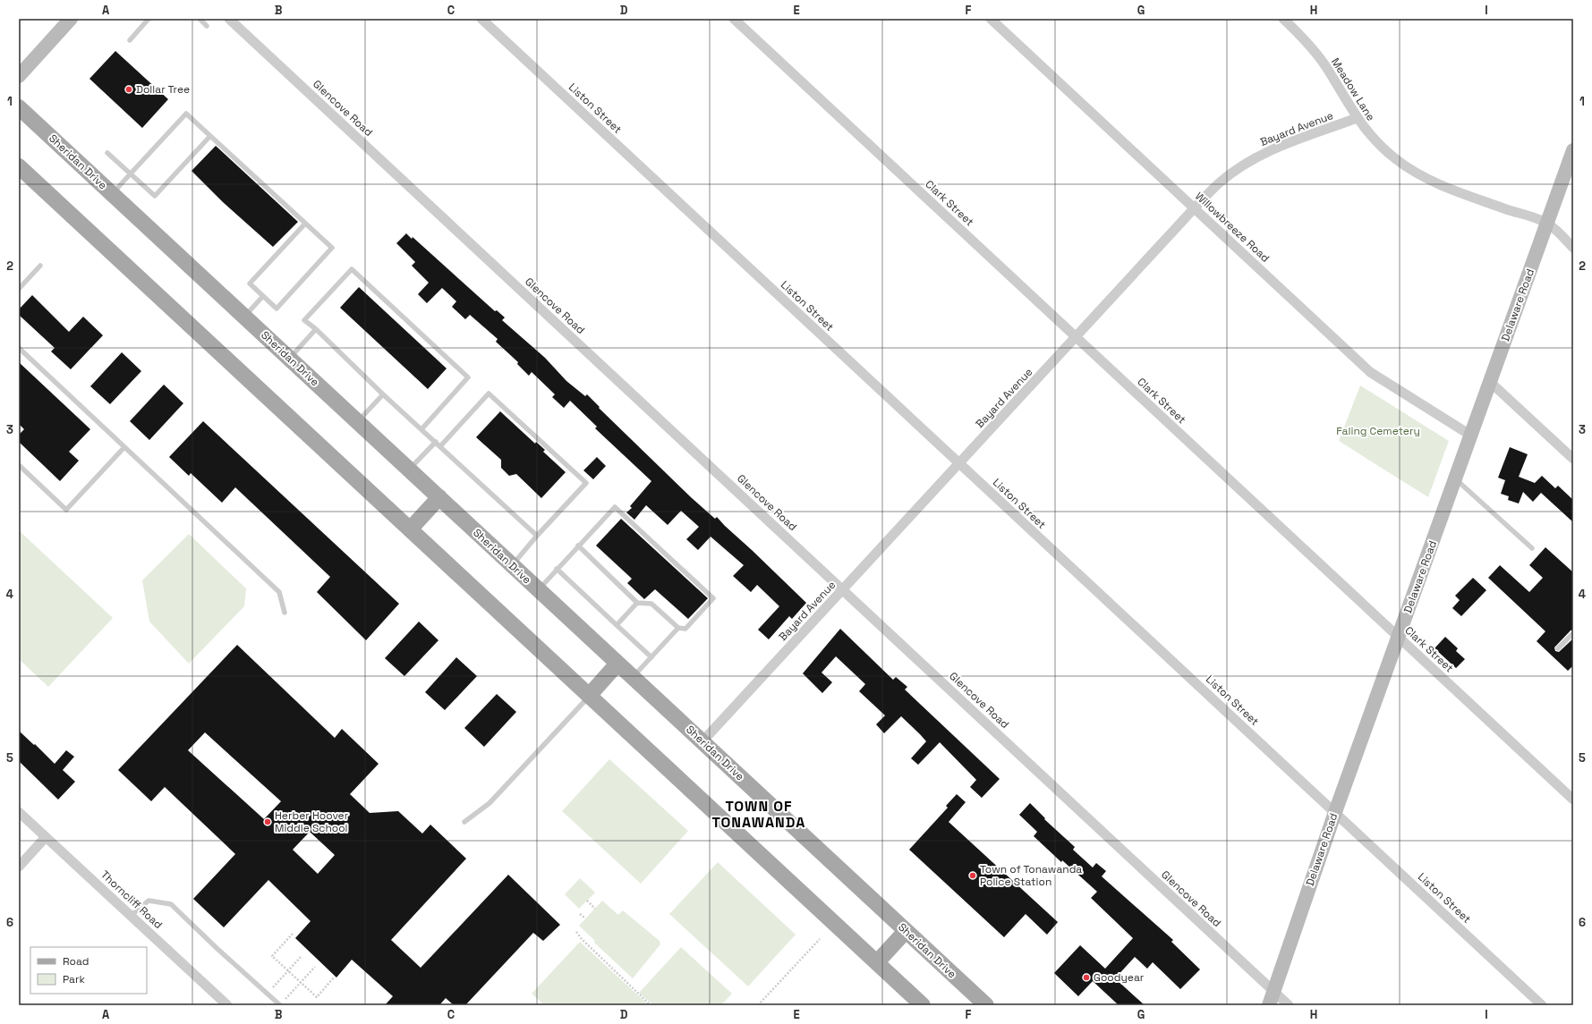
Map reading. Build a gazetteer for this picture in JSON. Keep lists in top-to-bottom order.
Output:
{
  "streets": {
    "main road": ["Sheridan Drive"],
    "street": [
      "Meadow Lane",
      "Glencove Road",
      "Liston Street",
      "Bayard Avenue",
      "Clark Street",
      "Willowbreeze Road",
      "Delaware Road",
      "Thorncliff Road"
    ]
  },
  "crossings": [
    ["Meadow Lane", "Bayard Avenue"],
    ["Meadow Lane", "Delaware Road"],
    ["Glencove Road", "Bayard Avenue"],
    ["Glencove Road", "Delaware Road"],
    ["Liston Street", "Bayard Avenue"],
    ["Liston Street", "Delaware Road"],
    ["Bayard Avenue", "Sheridan Drive"],
    ["Bayard Avenue", "Clark Street"],
    ["Bayard Avenue", "Willowbreeze Road"],
    ["Clark Street", "Delaware Road"],
    ["Willowbreeze Road", "Delaware Road"]
  ],
  "districts": ["TOWN OF TONAWANDA"],
  "parks": ["Faling Cemetery"],
  "places": [
    "Dollar Tree",
    "Herber Hoover Middle School",
    "Town of Tonawanda Police Station",
    "Goodyear"
  ],
  "legend": ["Road", "Park"],
  "grid": {
    "columns": [
      "A",
      "B",
      "C",
      "D",
      "E",
      "F",
      "G",
      "H",
      "I"
    ],
    "rows": [
      "1",
      "2",
      "3",
      "4",
      "5",
      "6"
    ]
  }
}
